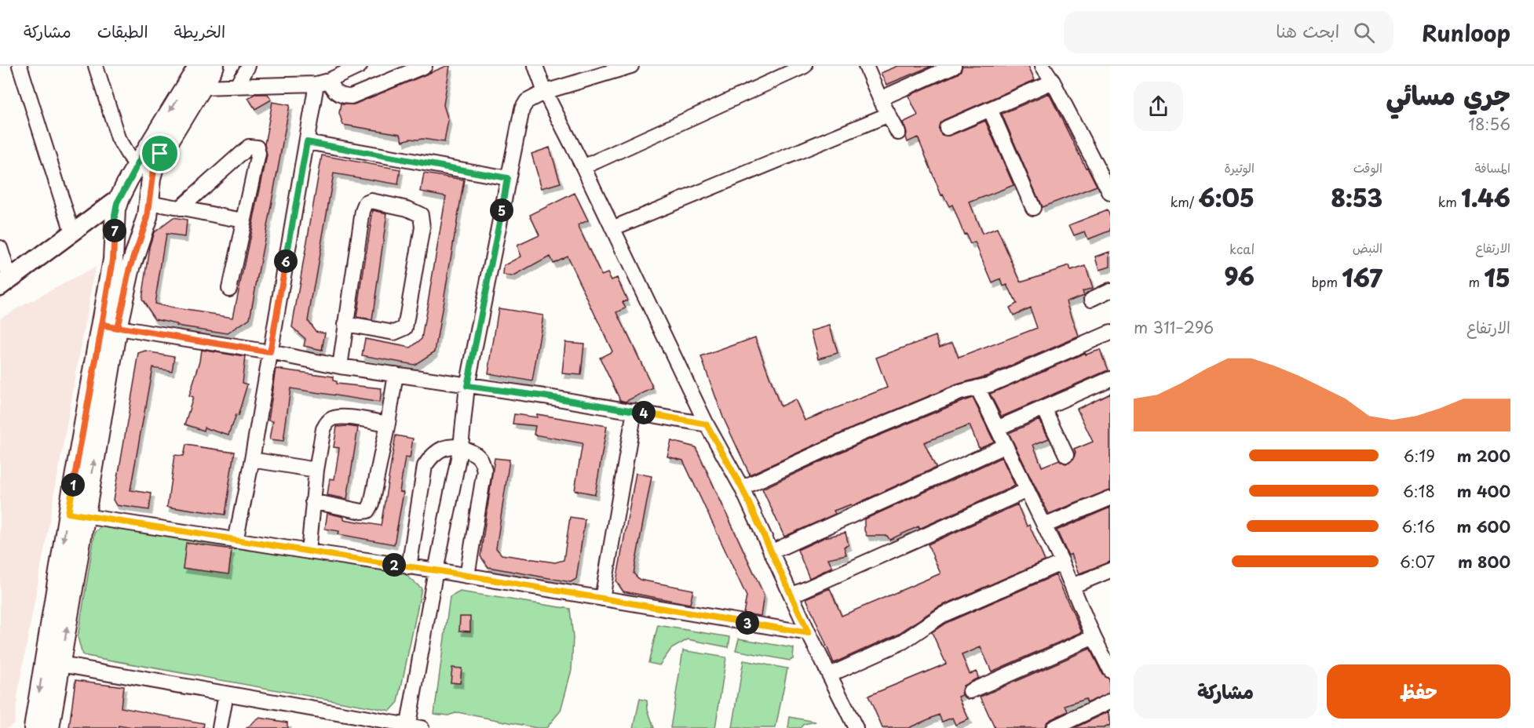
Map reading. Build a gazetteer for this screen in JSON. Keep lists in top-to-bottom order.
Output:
{
  "page": {
    "header": "Runloop",
    "search": "ابحث هنا",
    "nav": ["الخريطة", "الطبقات", "مشاركة"],
    "heading": ["جري مسائي", "18:56"],
    "stats": [
      ["المسافة", "1.46 km"],
      ["الوقت", "8:53"],
      ["الوتيرة", "6:05 /km"],
      ["الارتفاع", "15 m"],
      ["النبض", "167 bpm"],
      ["kcal", "96"]
    ],
    "pins": [
      "5",
      "7",
      "6",
      "4",
      "1",
      "2",
      "3"
    ],
    "chart": ["الارتفاع", "296–311 m"],
    "list": [
      {
        "name": "200 m",
        "note": "6:19"
      },
      {
        "name": "400 m",
        "note": "6:18"
      },
      {
        "name": "600 m",
        "note": "6:16"
      },
      {
        "name": "800 m",
        "note": "6:07"
      }
    ],
    "buttons": ["حفظ", "مشاركة"]
  }
}
